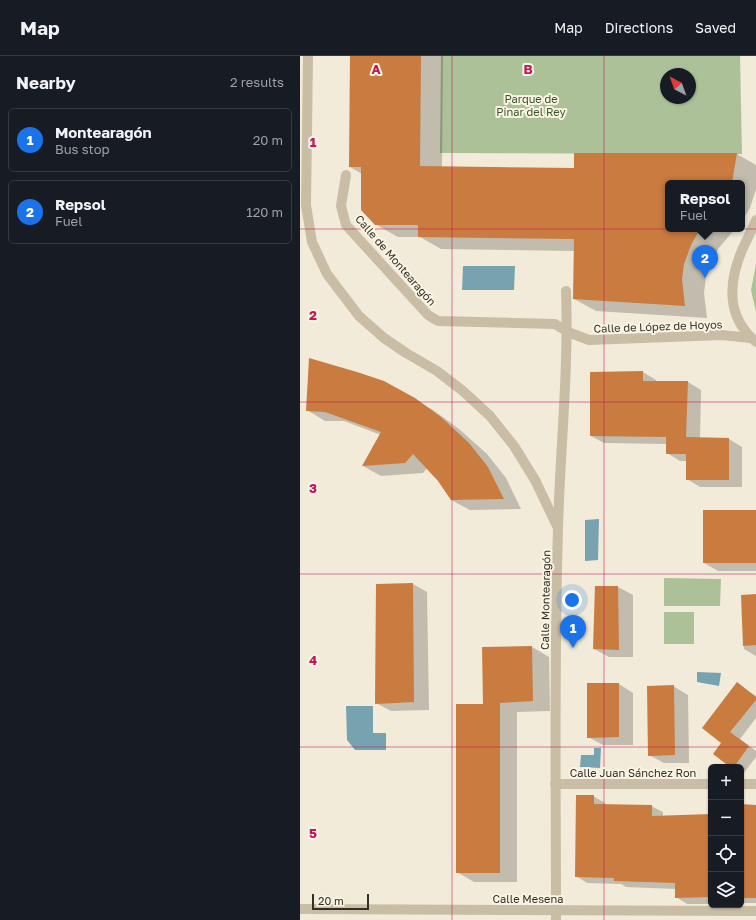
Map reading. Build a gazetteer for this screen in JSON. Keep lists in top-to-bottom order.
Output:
{
  "streets": {
    "street": [
      "Calle de Montearagón",
      "Calle de López de Hoyos",
      "Calle Montearagón",
      "Calle Juan Sánchez Ron",
      "Calle Mesena"
    ]
  },
  "crossings": [
    ["Calle de Montearagón", "Calle de López de Hoyos"],
    ["Calle de Montearagón", "Calle Montearagón"],
    ["Calle de López de Hoyos", "Calle Montearagón"],
    ["Calle Montearagón", "Calle Juan Sánchez Ron"],
    ["Calle Montearagón", "Calle Mesena"]
  ],
  "parks": ["Parque de Pinar del Rey"],
  "scale_bar": "20 m",
  "north": "top left",
  "page": {
    "header": "Map",
    "nav": ["Map", "Directions", "Saved"],
    "heading": ["Nearby", "2 results"],
    "list": [
      {
        "mark": "1",
        "name": "Montearagón",
        "note": "Bus stop",
        "value": "20 m"
      },
      {
        "mark": "2",
        "name": "Repsol",
        "note": "Fuel",
        "value": "120 m"
      }
    ],
    "popup": ["Repsol", "Fuel"],
    "pins": ["2", "1"],
    "map_buttons": ["+", "−"],
    "scale": "20 m"
  },
  "grid": {
    "columns": ["A", "B"],
    "rows": [
      "1",
      "2",
      "3",
      "4",
      "5"
    ]
  }
}
